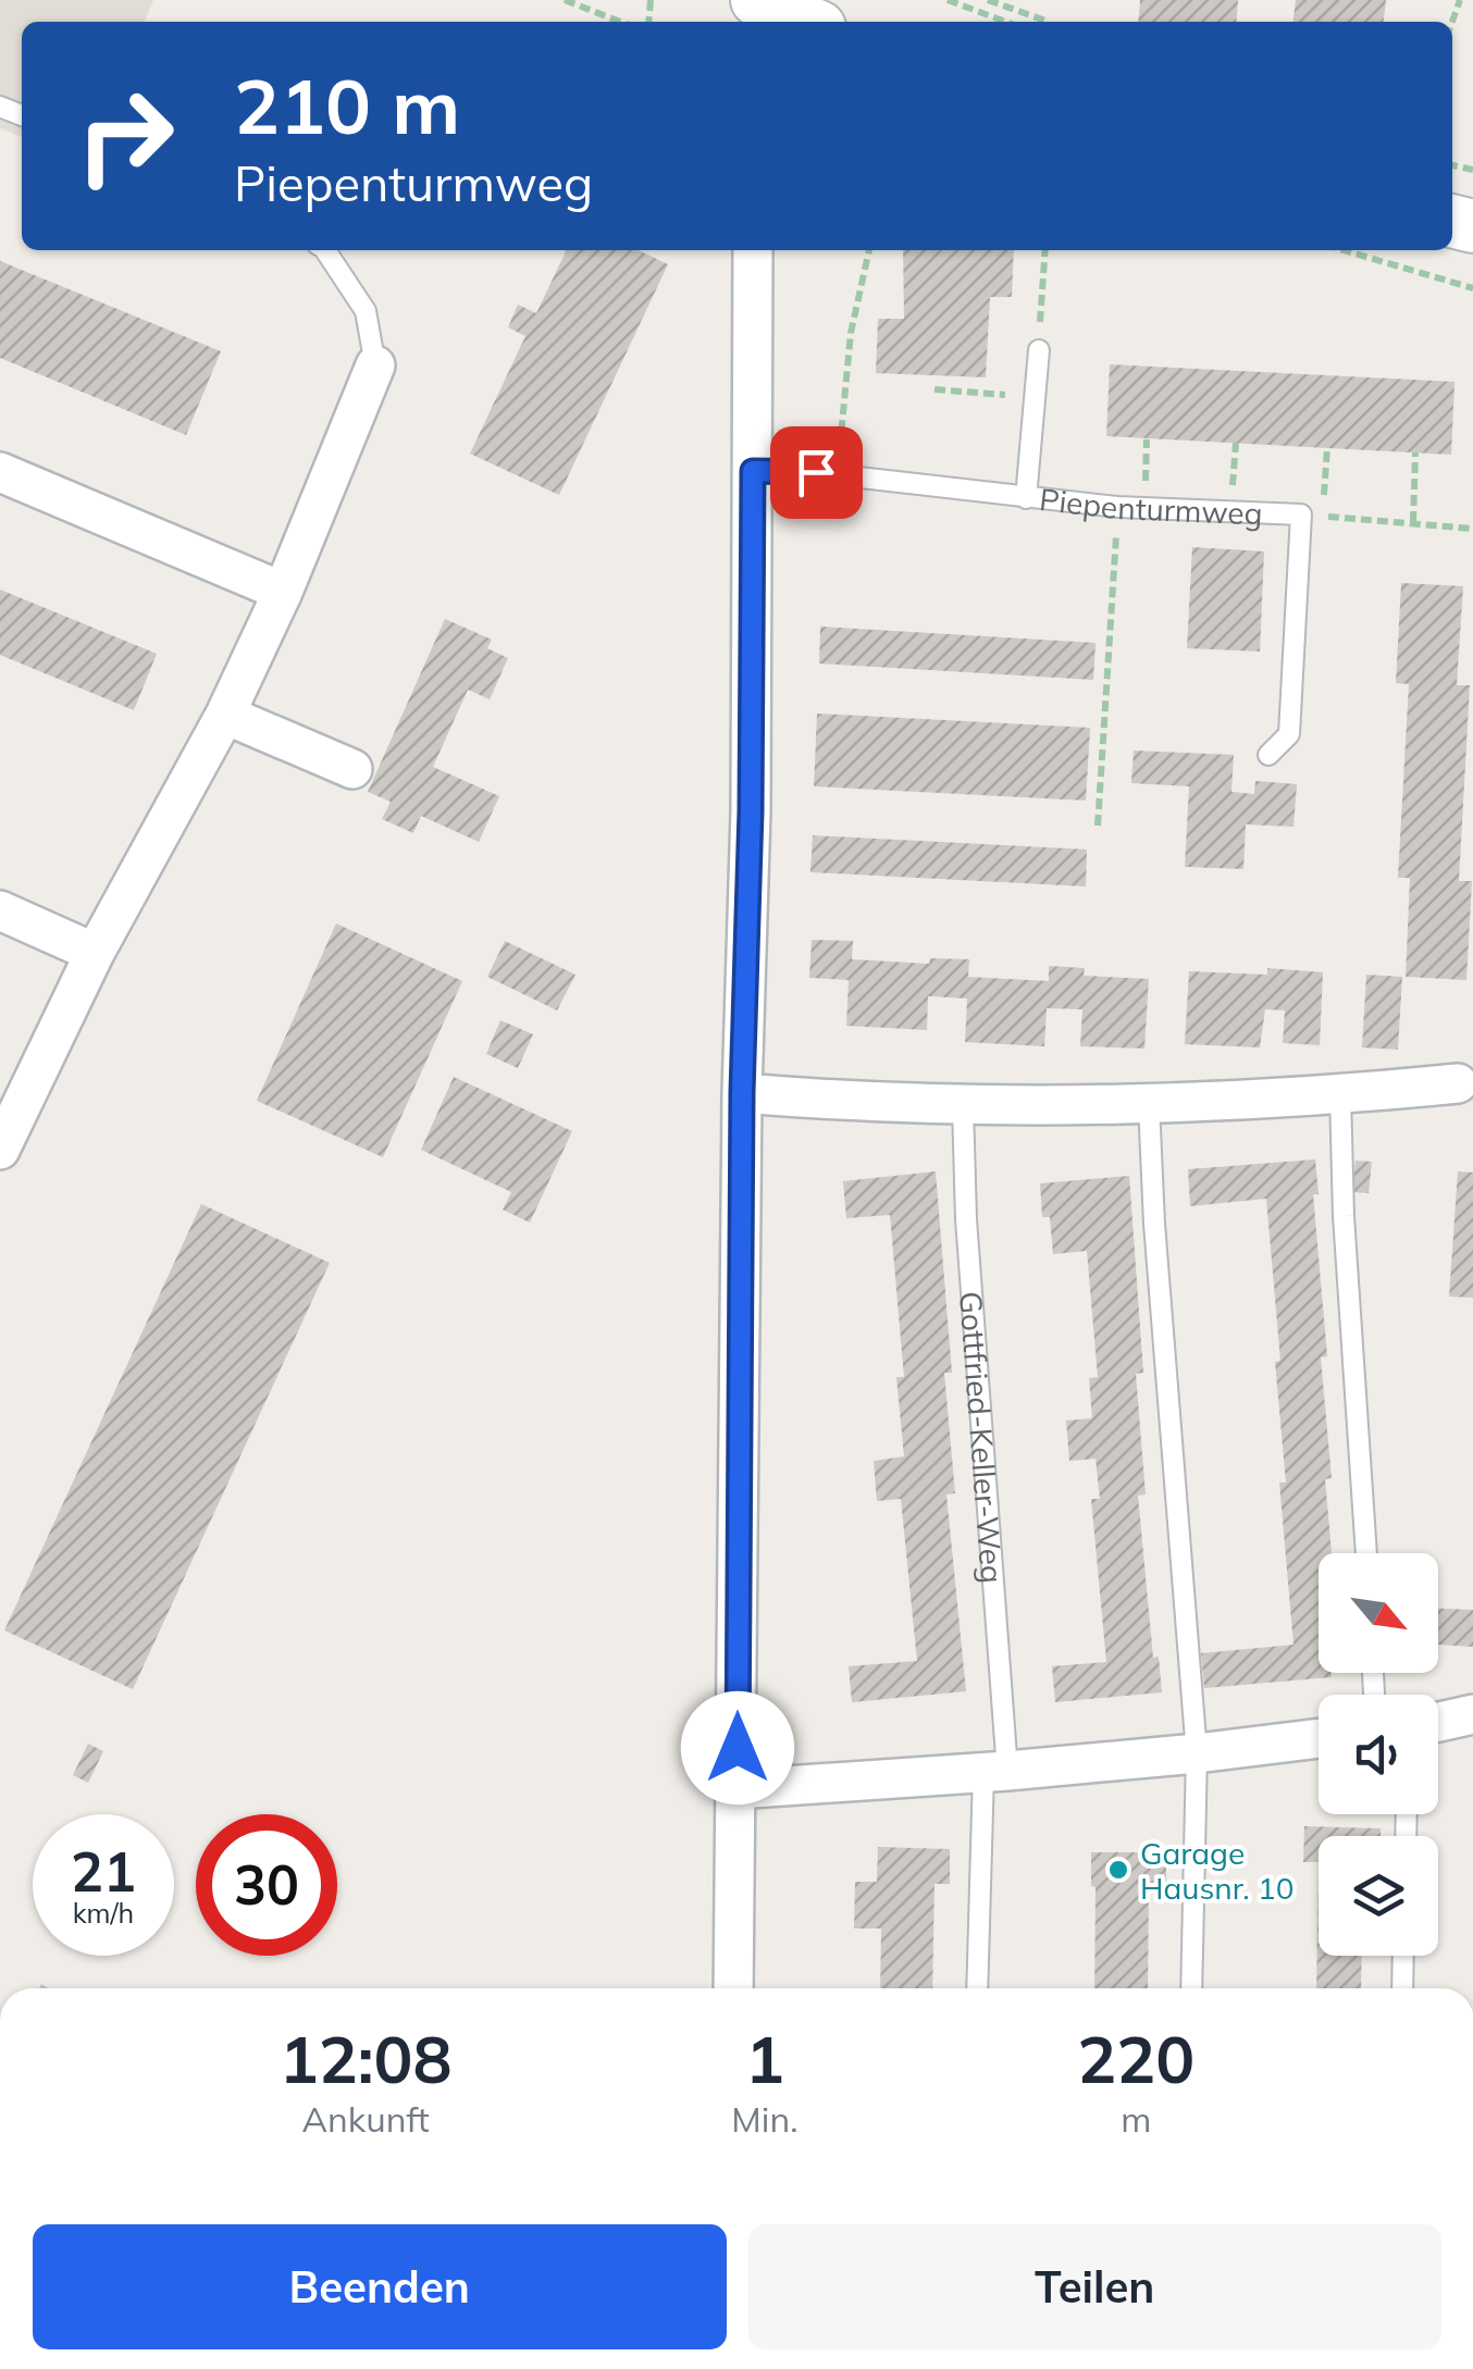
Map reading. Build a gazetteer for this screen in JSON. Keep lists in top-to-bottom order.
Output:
{
  "streets": {
    "lane": ["Piepenturmweg", "Gottfried-Keller-Weg"]
  },
  "places": ["Garage Hausnr. 10"],
  "north": "bottom right",
  "page": {
    "turn": ["210 m", "Piepenturmweg"],
    "speed": "21 km/h",
    "limit": "30",
    "eta": [
      "12:08",
      "Ankunft",
      "1",
      "Min.",
      "220",
      "m"
    ],
    "buttons": ["Beenden", "Teilen"]
  }
}
